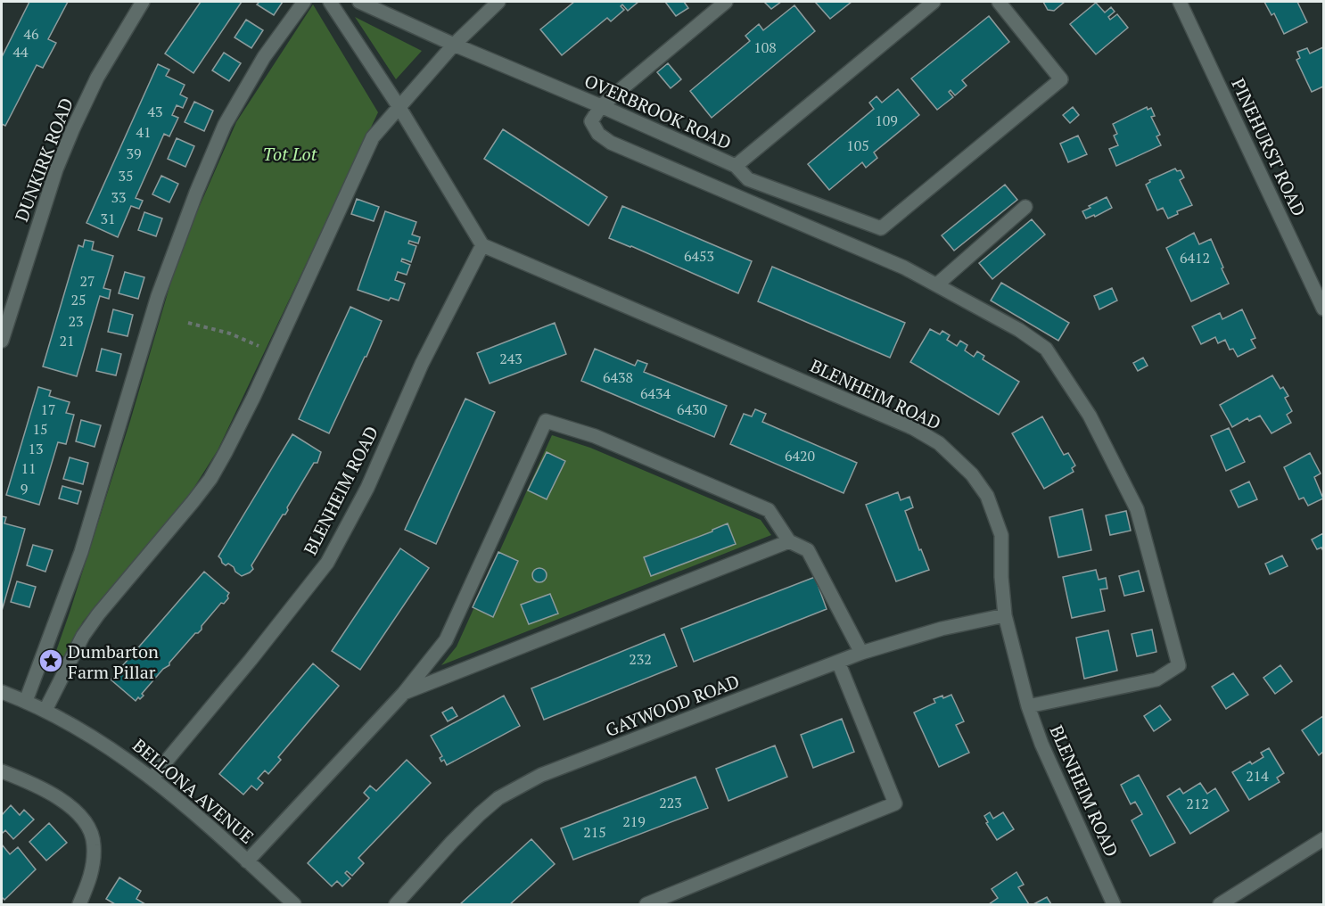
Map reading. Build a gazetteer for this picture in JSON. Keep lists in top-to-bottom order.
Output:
{
  "streets": {
    "street": [
      "OVERBROOK ROAD",
      "PINEHURST ROAD",
      "DUNKIRK ROAD",
      "BLENHEIM ROAD",
      "GAYWOOD ROAD",
      "BELLONA AVENUE"
    ]
  },
  "crossings": [
    ["BLENHEIM ROAD", "GAYWOOD ROAD"],
    ["BLENHEIM ROAD", "BELLONA AVENUE"]
  ],
  "parks": ["Tot Lot"],
  "places": {
    "place": ["Dumbarton Farm Pillar"]
  },
  "house_numbers": [
    "46",
    "108",
    "44",
    "43",
    "109",
    "41",
    "105",
    "39",
    "35",
    "33",
    "31",
    "6453",
    "6412",
    "27",
    "25",
    "23",
    "21",
    "243",
    "6438",
    "6434",
    "17",
    "6430",
    "15",
    "13",
    "6420",
    "11",
    "9",
    "232",
    "214",
    "223",
    "212",
    "219",
    "215"
  ]
}
